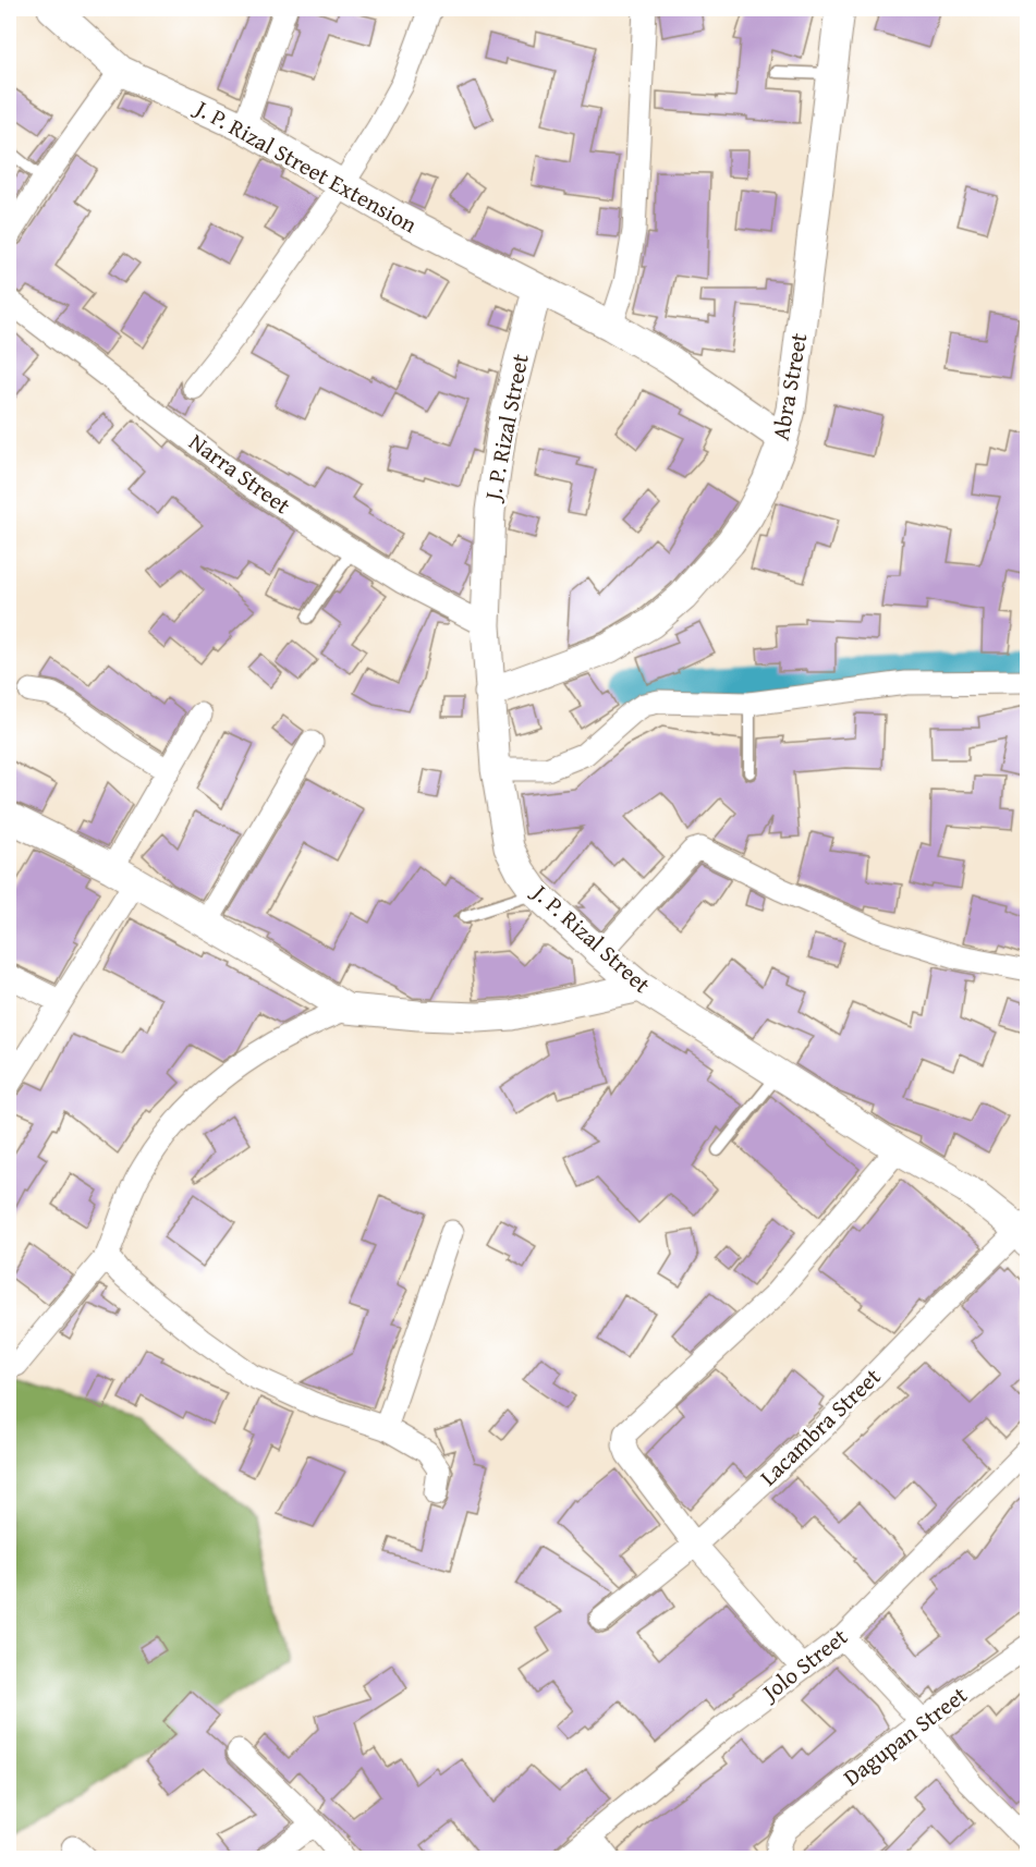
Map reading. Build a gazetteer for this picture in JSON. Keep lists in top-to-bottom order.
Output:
{
  "streets": {
    "street": [
      "J. P. Rizal Street Extension",
      "Abra Street",
      "J. P. Rizal Street",
      "Narra Street",
      "Lacambra Street",
      "Jolo Street",
      "Dagupan Street"
    ]
  },
  "crossings": [
    ["J. P. Rizal Street Extension", "Abra Street"],
    ["J. P. Rizal Street Extension", "J. P. Rizal Street"],
    ["Abra Street", "J. P. Rizal Street"],
    ["J. P. Rizal Street", "Narra Street"],
    ["J. P. Rizal Street", "Lacambra Street"]
  ]
}
